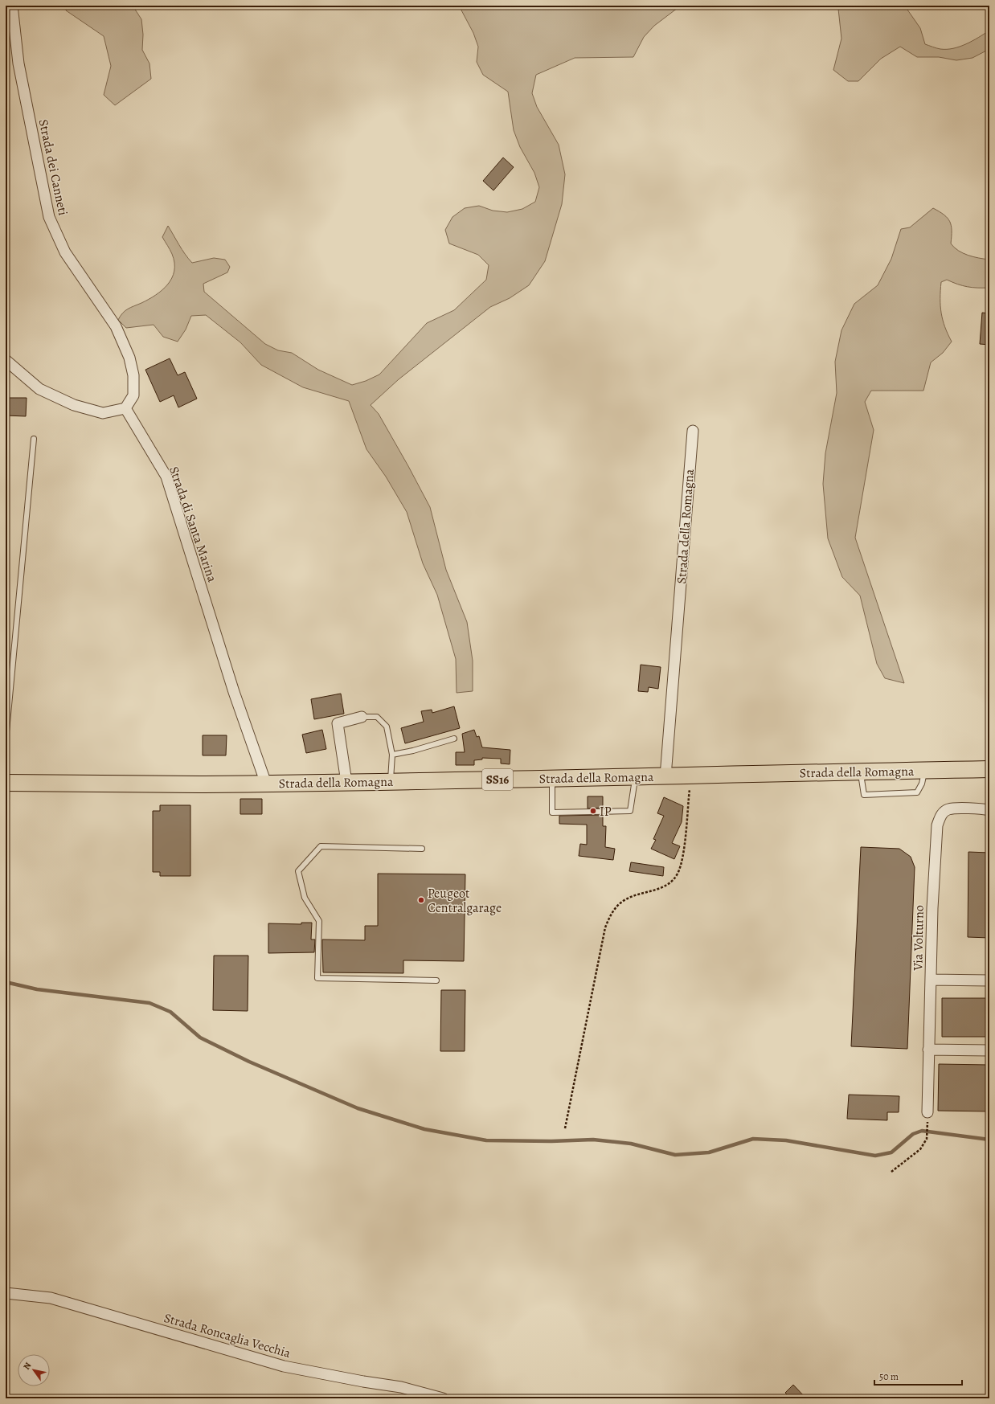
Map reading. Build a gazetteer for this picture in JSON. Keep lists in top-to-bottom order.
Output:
{
  "streets": {
    "main road": ["Strada della Romagna", "SS16"],
    "street": [
      "Strada dei Canneti",
      "Strada di Santa Marina",
      "Via Volturno",
      "Strada Roncaglia Vecchia"
    ]
  },
  "crossings": [
    ["Strada dei Canneti", "Strada di Santa Marina"],
    ["Strada di Santa Marina", "Strada della Romagna"]
  ],
  "places": ["IP", "Peugeot Centralgarage"],
  "scale_bar": "50 m",
  "north": "top left"
}
